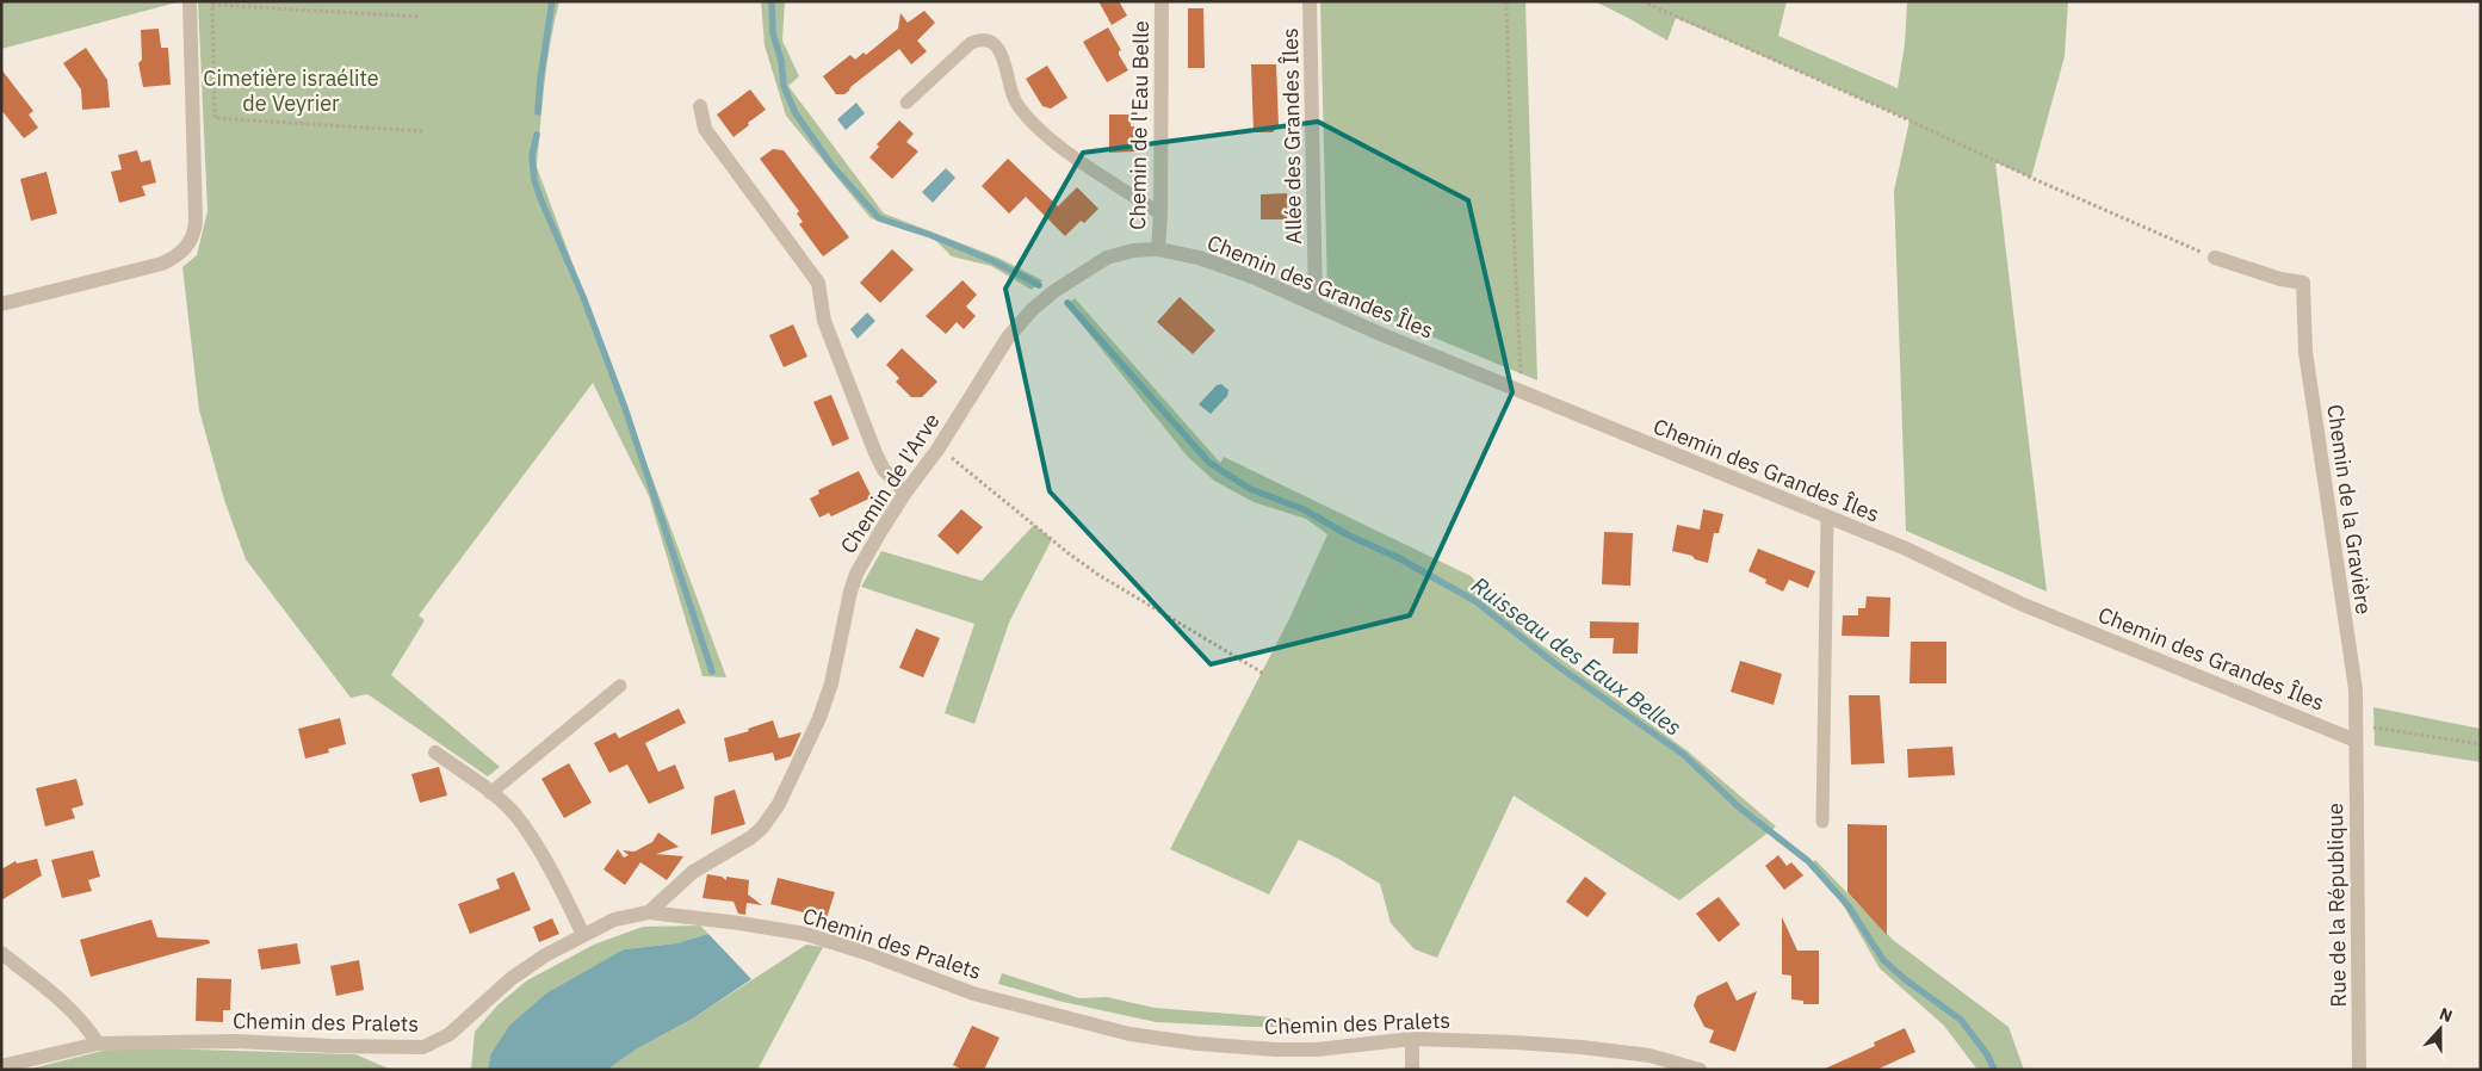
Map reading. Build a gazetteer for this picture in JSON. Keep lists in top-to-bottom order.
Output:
{
  "streets": {
    "street": [
      "Chemin de l'Eau Belle",
      "Allée des Grandes Îles",
      "Chemin des Grandes Îles",
      "Chemin de l'Arve",
      "Chemin de la Gravière",
      "Rue de la République",
      "Chemin des Pralets"
    ]
  },
  "crossings": [
    ["Chemin de l'Eau Belle", "Chemin des Grandes Îles"],
    ["Chemin de l'Eau Belle", "Chemin de l'Arve"],
    ["Allée des Grandes Îles", "Chemin des Grandes Îles"],
    ["Chemin des Grandes Îles", "Chemin de l'Arve"],
    ["Chemin des Grandes Îles", "Chemin de la Gravière"],
    ["Chemin des Grandes Îles", "Rue de la République"],
    ["Chemin de l'Arve", "Chemin des Pralets"],
    ["Chemin de la Gravière", "Rue de la République"]
  ],
  "water": ["Ruisseau des Eaux Belles"],
  "parks": ["Cimetière israélite de Veyrier"],
  "north": "top"
}
